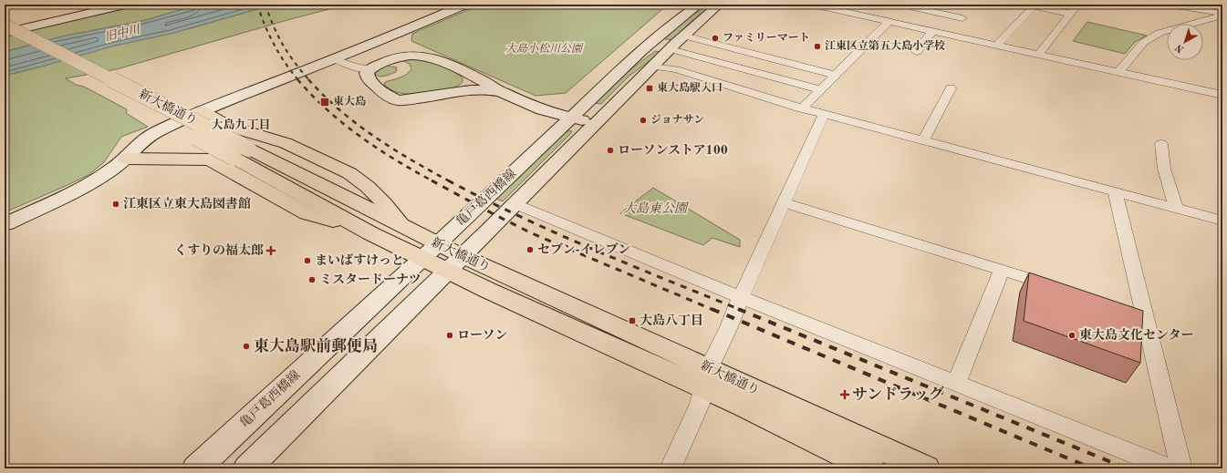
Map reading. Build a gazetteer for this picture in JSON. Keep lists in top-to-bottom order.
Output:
{
  "streets": {
    "main road": ["新大橋通り", "亀戸葛西橋線"]
  },
  "crossings": [
    ["新大橋通り", "亀戸葛西橋線"]
  ],
  "districts": ["大島九丁目"],
  "water": ["旧中川"],
  "parks": ["大島小松川公園", "大島東公園"],
  "places": {
    "other": [
      "ファミリーマート",
      "江東区立第五大島小学校",
      "ジョナサン",
      "ローソンストア100",
      "江東区立東大島図書館",
      "セブン-イレブン",
      "まいばすけっと",
      "ミスタードーナツ",
      "ローソン",
      "東大島文化センター",
      "東大島駅前郵便局"
    ],
    "transit": ["東大島駅入口", "東大島", "大島八丁目"],
    "health": ["くすりの福太郎", "サンドラッグ"]
  },
  "north": "bottom left"
}
